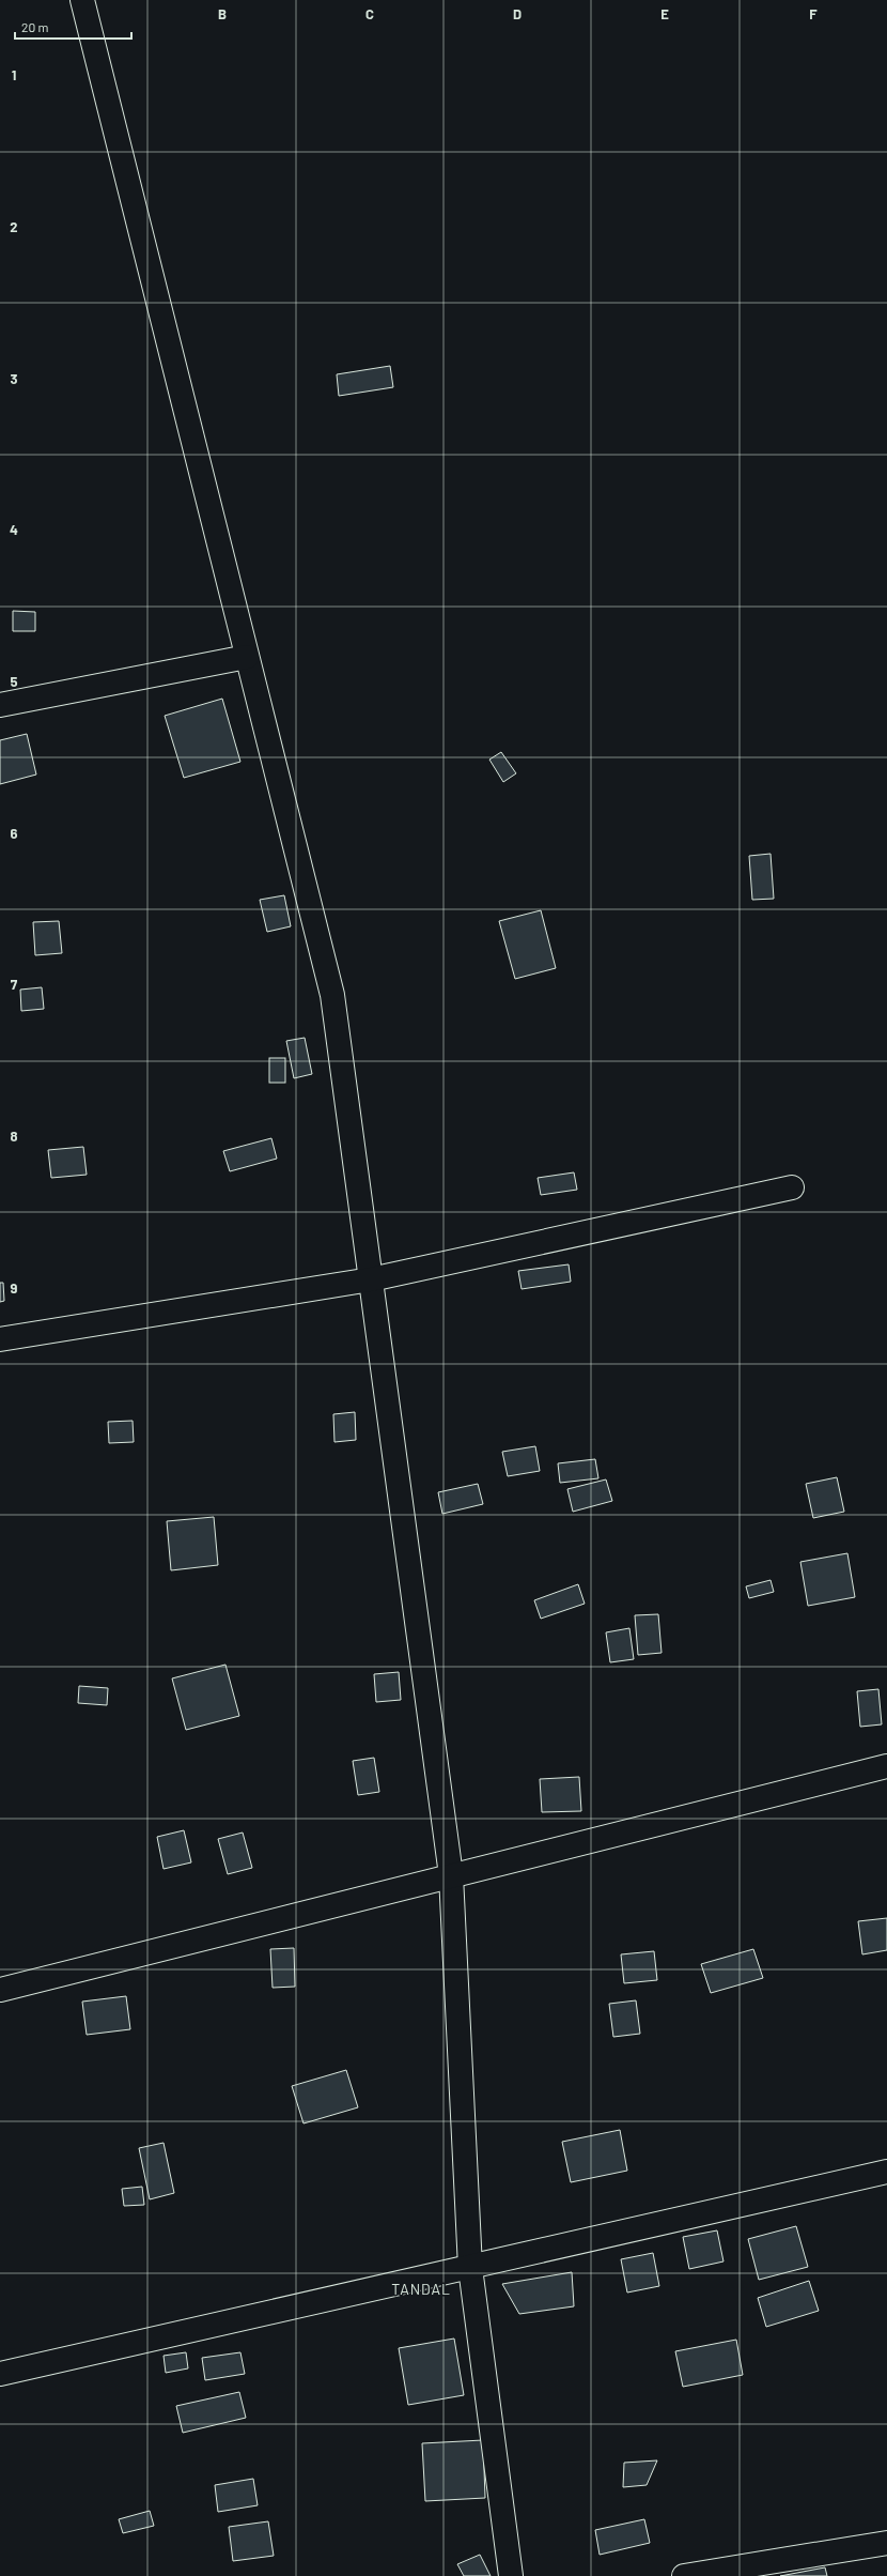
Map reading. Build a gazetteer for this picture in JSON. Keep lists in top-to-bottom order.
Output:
{
  "districts": ["TANDAL"],
  "scale_bar": "20 m",
  "grid": {
    "columns": [
      "B",
      "C",
      "D",
      "E",
      "F"
    ],
    "rows": [
      "1",
      "2",
      "3",
      "4",
      "5",
      "6",
      "7",
      "8",
      "9"
    ]
  }
}
